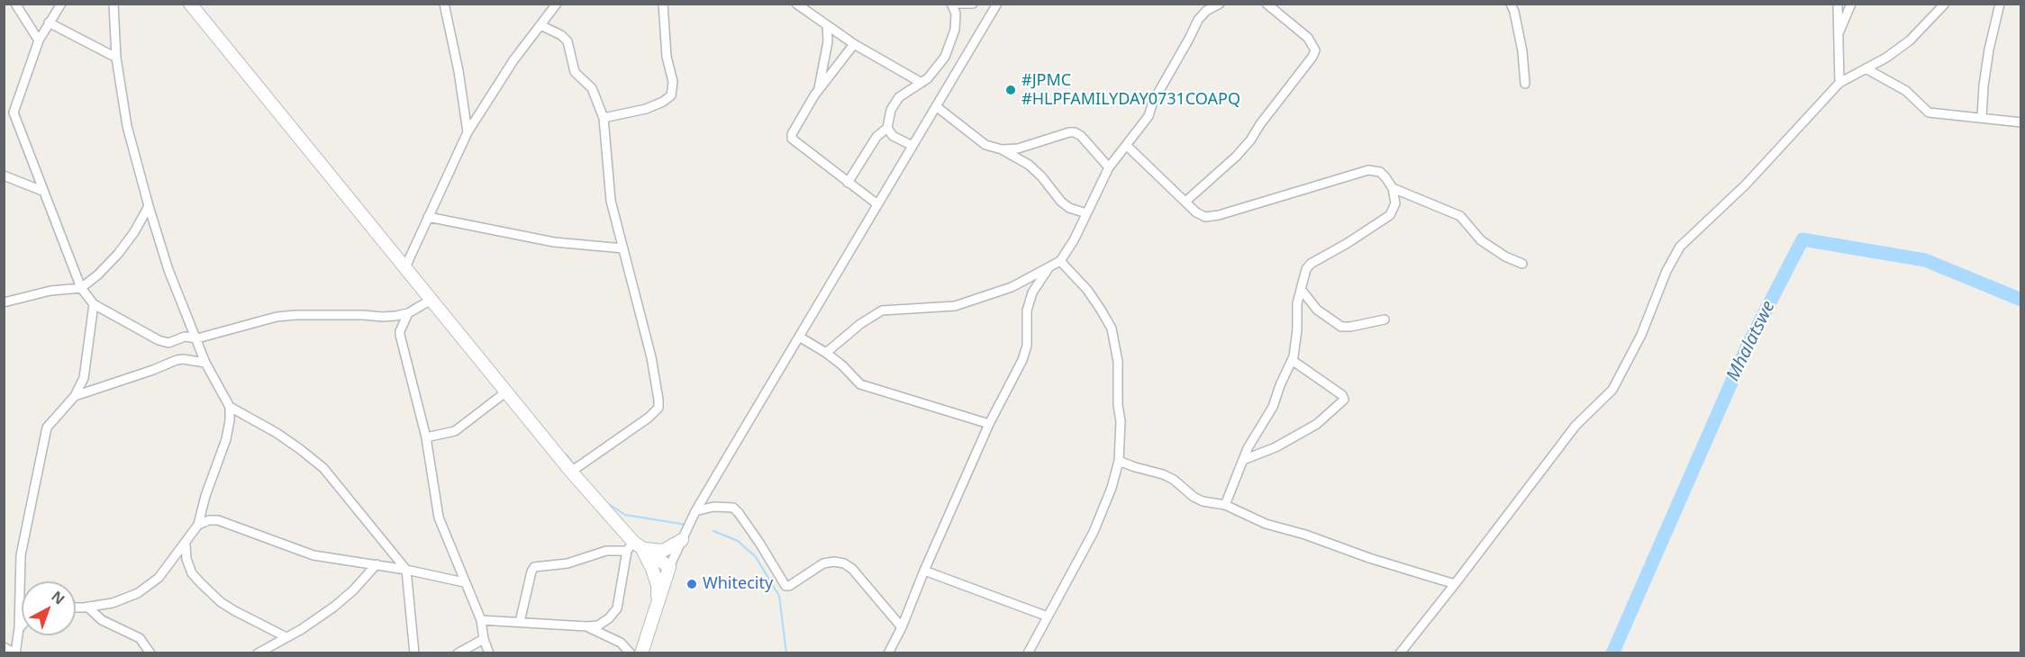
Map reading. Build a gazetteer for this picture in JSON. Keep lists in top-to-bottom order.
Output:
{
  "water": ["Mhalatswe"],
  "places": ["#JPMC #HLPFAMILYDAY0731COAPQ", "Whitecity"],
  "north": "top right"
}
